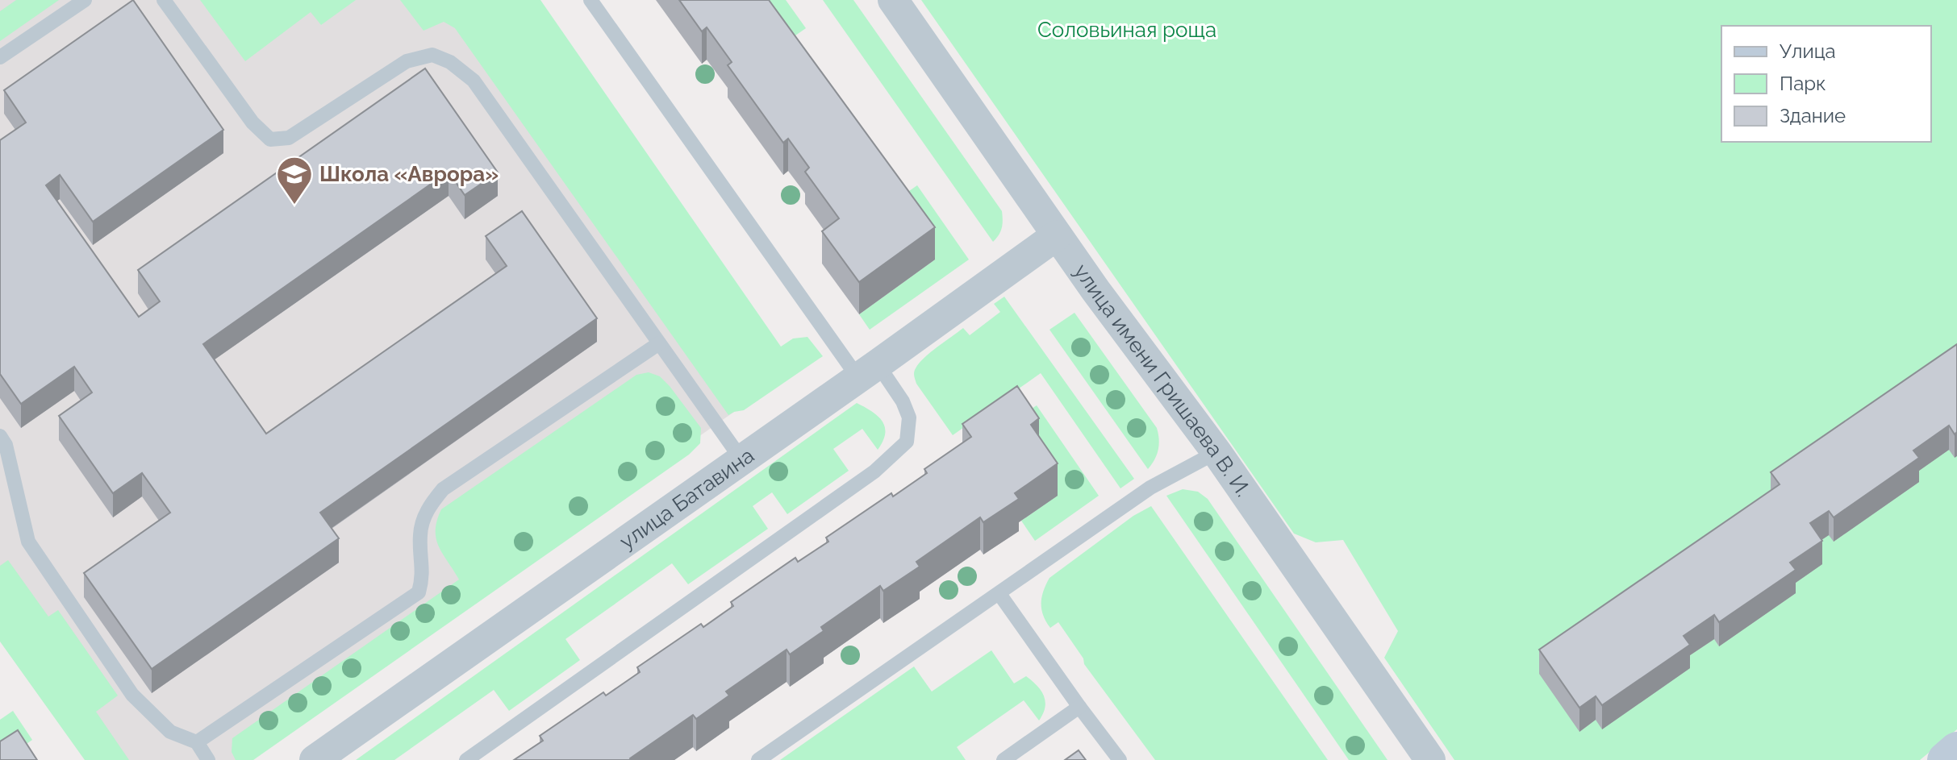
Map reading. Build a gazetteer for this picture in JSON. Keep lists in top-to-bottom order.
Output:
{
  "streets": {
    "street": ["улица имени Гришаева В. И.", "улица Батавина"]
  },
  "crossings": [
    ["улица имени Гришаева В. И.", "улица Батавина"]
  ],
  "parks": ["Соловьиная роща"],
  "places": {
    "school or university": ["Школа «Аврора»"]
  },
  "legend": ["Улица", "Парк", "Здание"]
}
